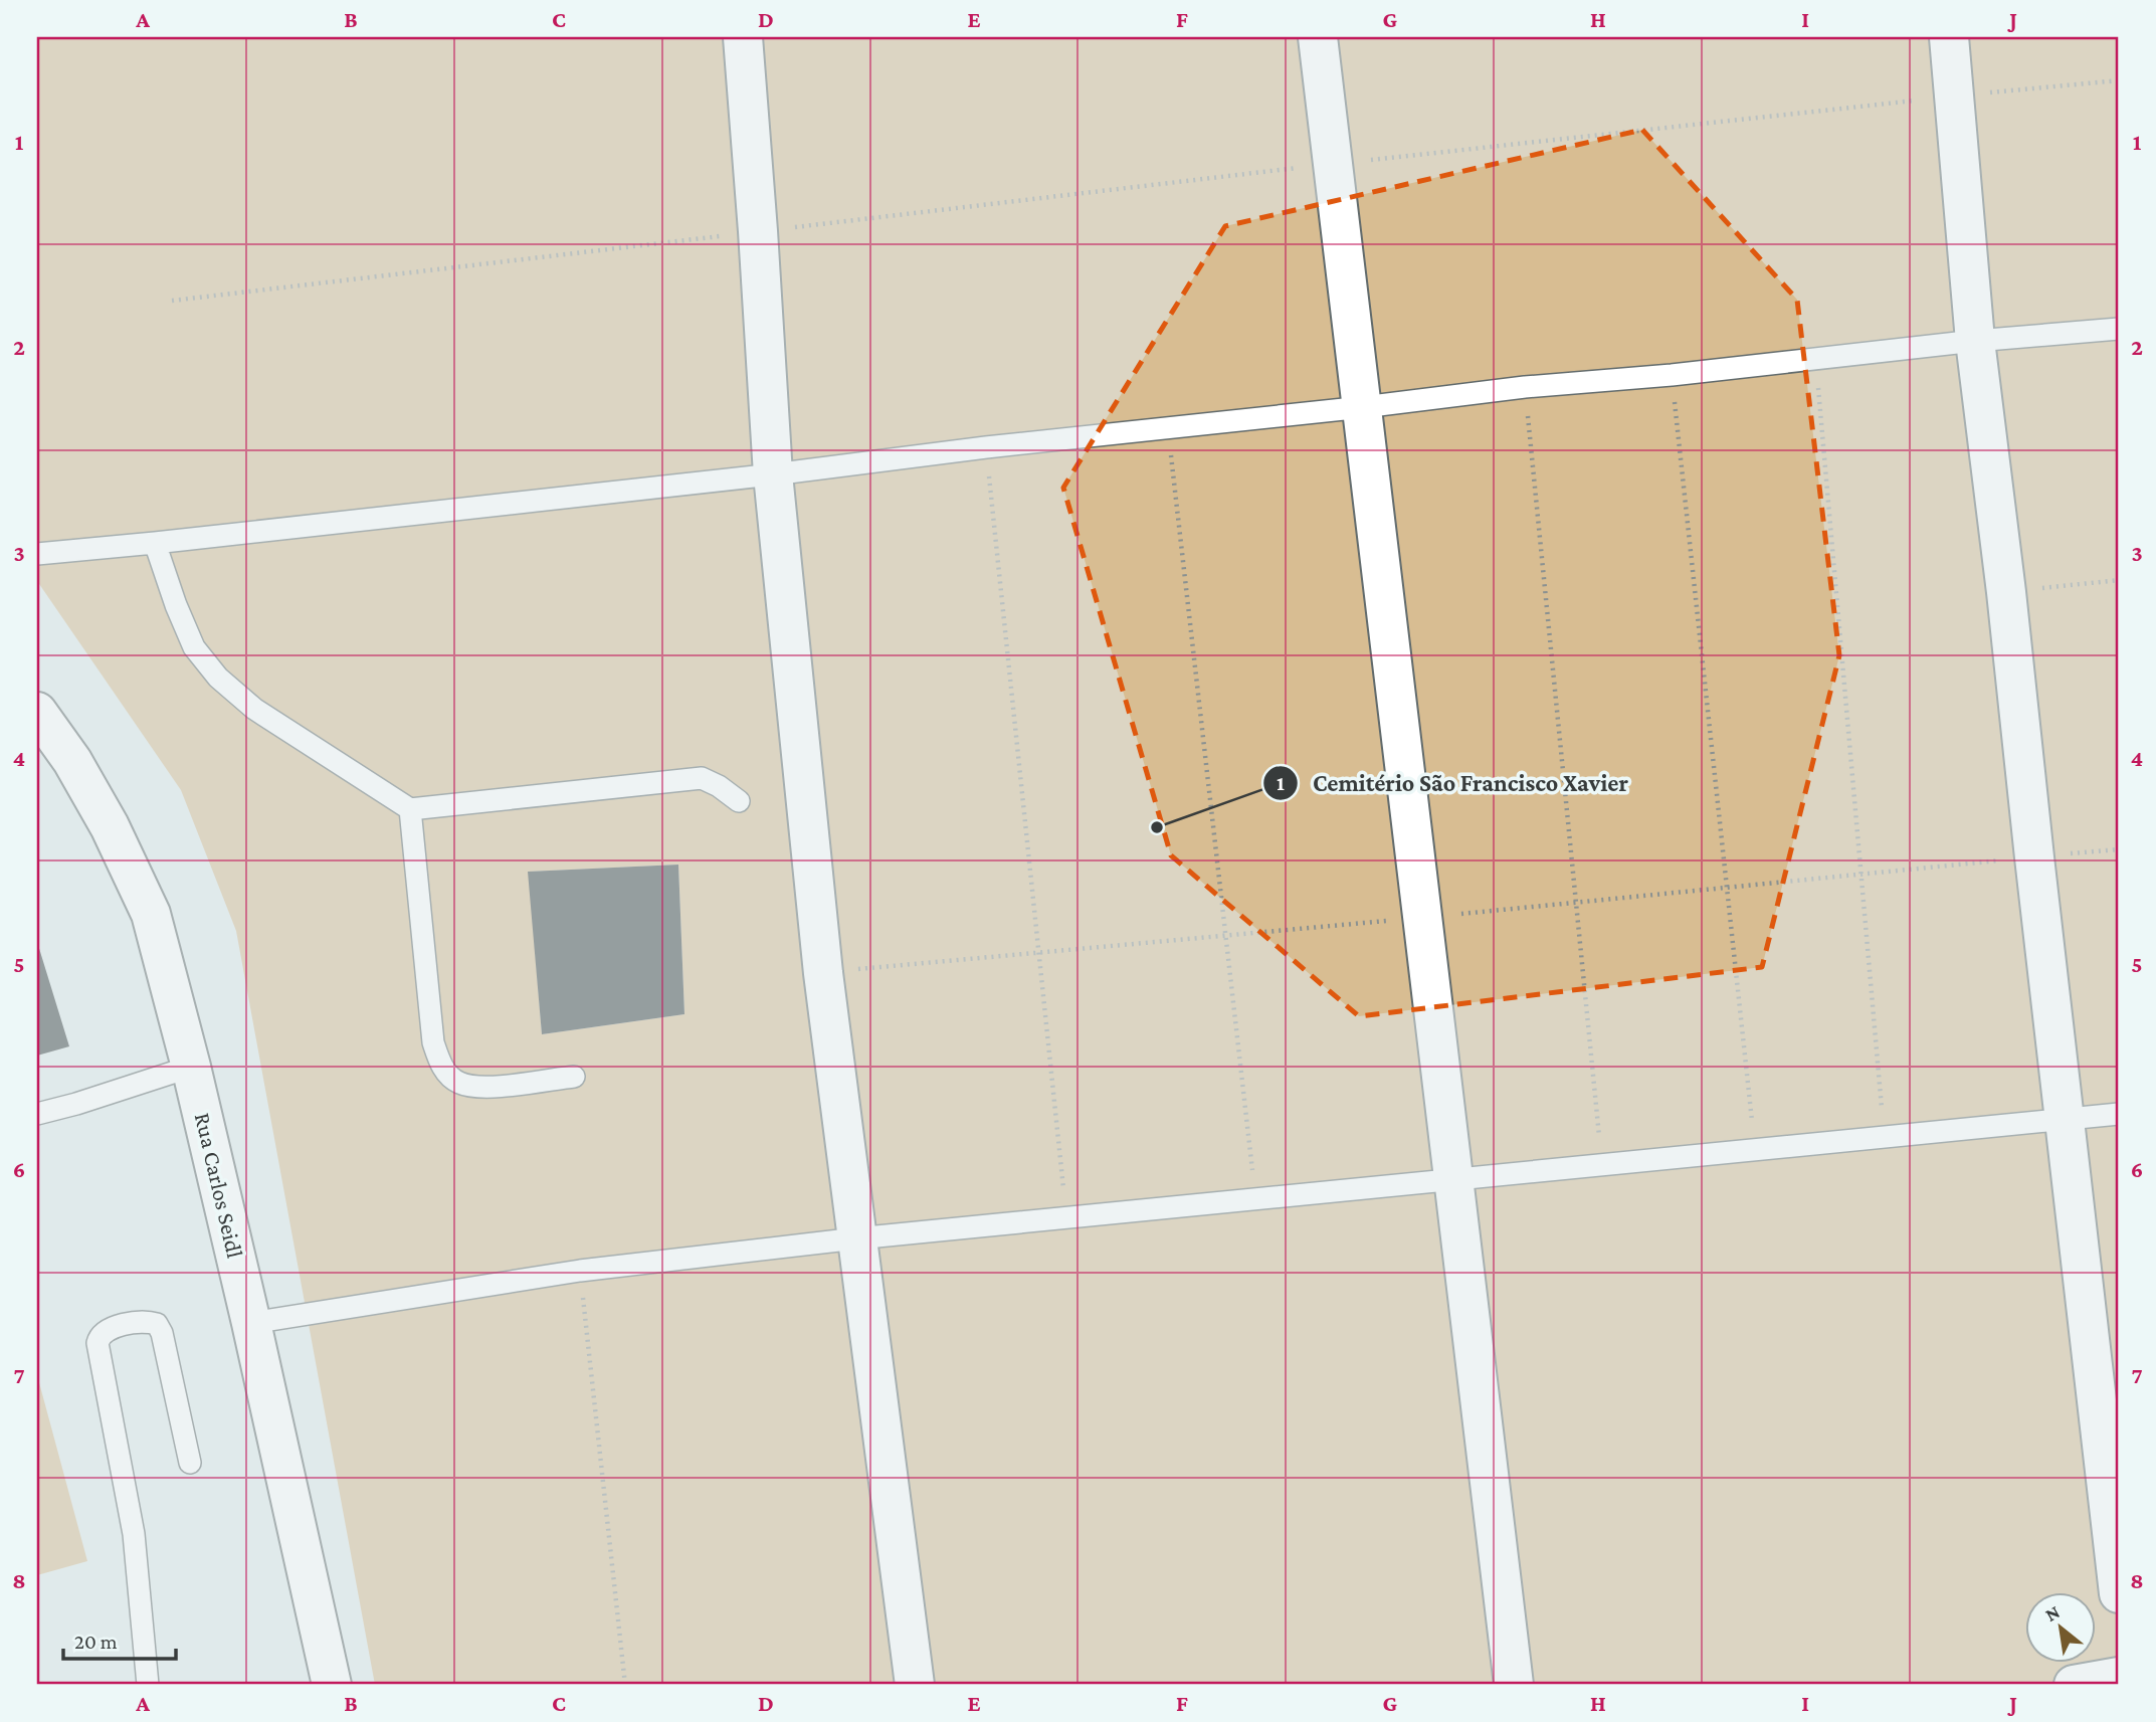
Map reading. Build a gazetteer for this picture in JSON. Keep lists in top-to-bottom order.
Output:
{
  "streets": {
    "street": ["Rua Carlos Seidl"]
  },
  "places": ["Cemitério São Francisco Xavier"],
  "scale_bar": "20 m",
  "north": "top left",
  "grid": {
    "columns": [
      "A",
      "B",
      "C",
      "D",
      "E",
      "F",
      "G",
      "H",
      "I",
      "J"
    ],
    "rows": [
      "1",
      "2",
      "3",
      "4",
      "5",
      "6",
      "7",
      "8"
    ]
  }
}
